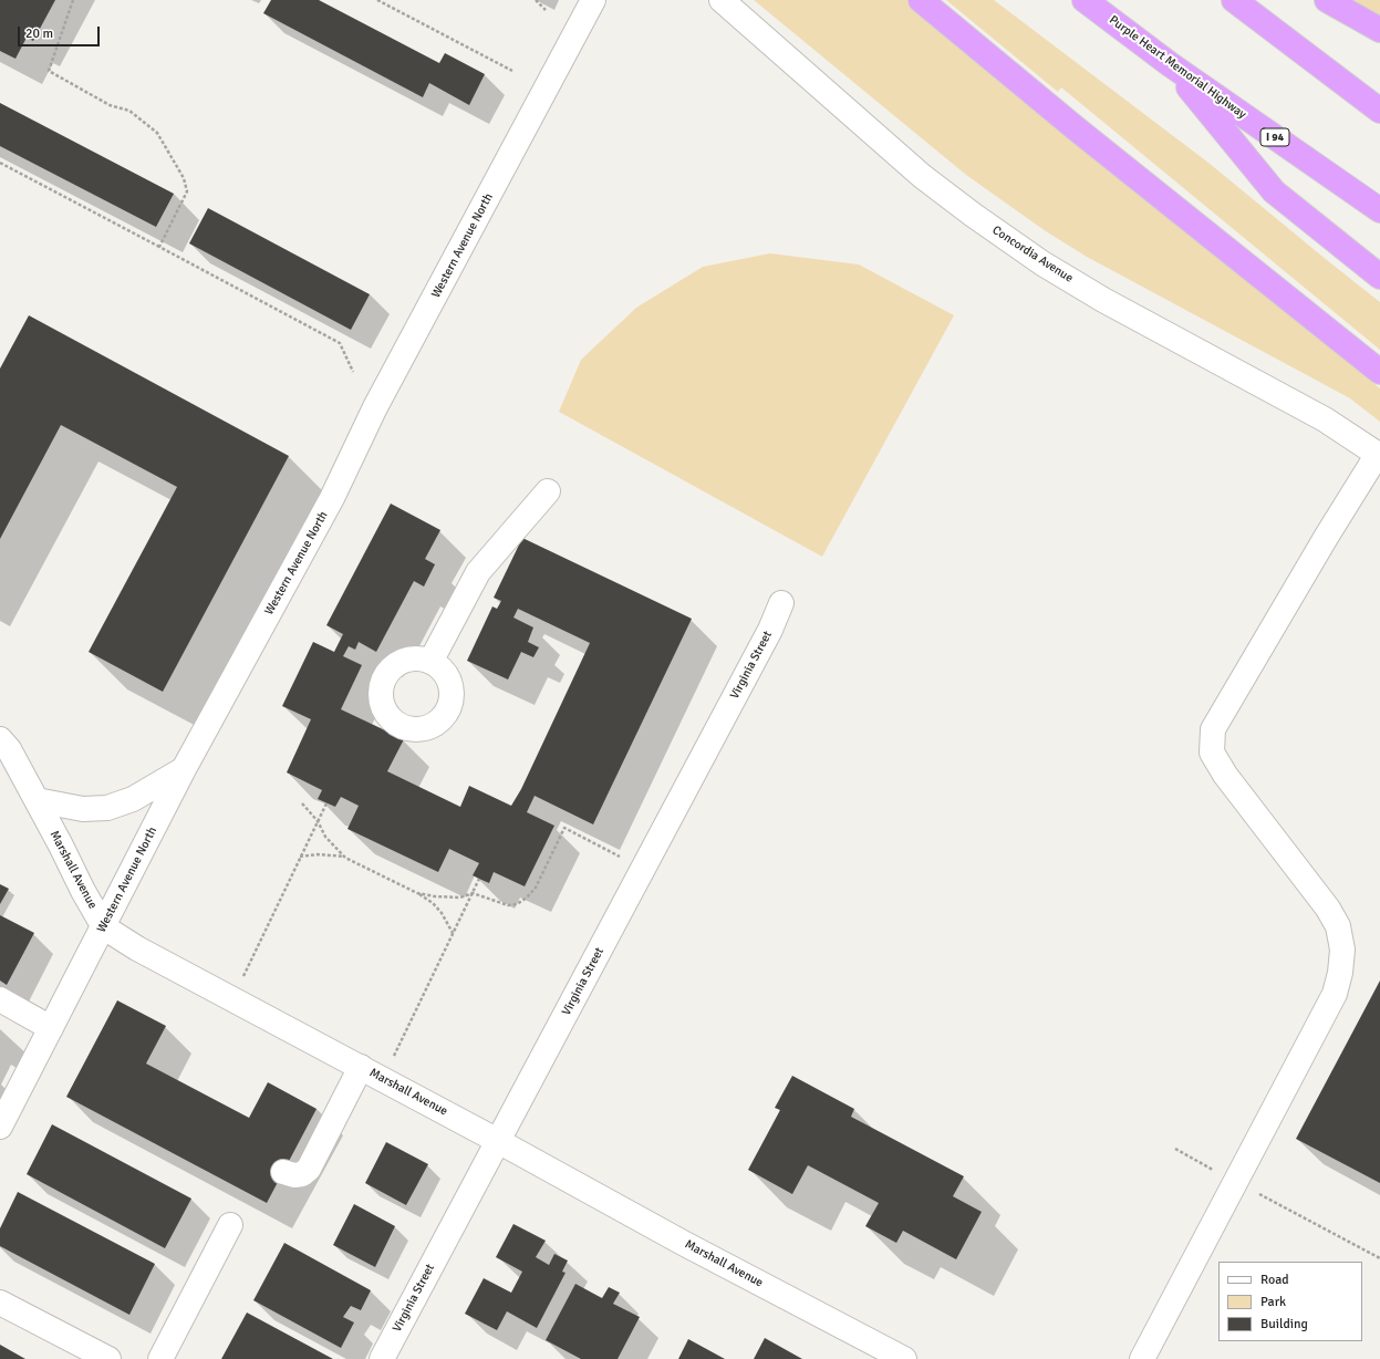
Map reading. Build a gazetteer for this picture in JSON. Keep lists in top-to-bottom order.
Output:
{
  "streets": {
    "highway": ["Purple Heart Memorial Highway", "I 94"],
    "street": [
      "Western Avenue North",
      "Concordia Avenue",
      "Virginia Street",
      "Marshall Avenue"
    ]
  },
  "crossings": [
    ["Western Avenue North", "Marshall Avenue"],
    ["Virginia Street", "Marshall Avenue"]
  ],
  "legend": ["Road", "Park", "Building"],
  "scale_bar": "20 m"
}
